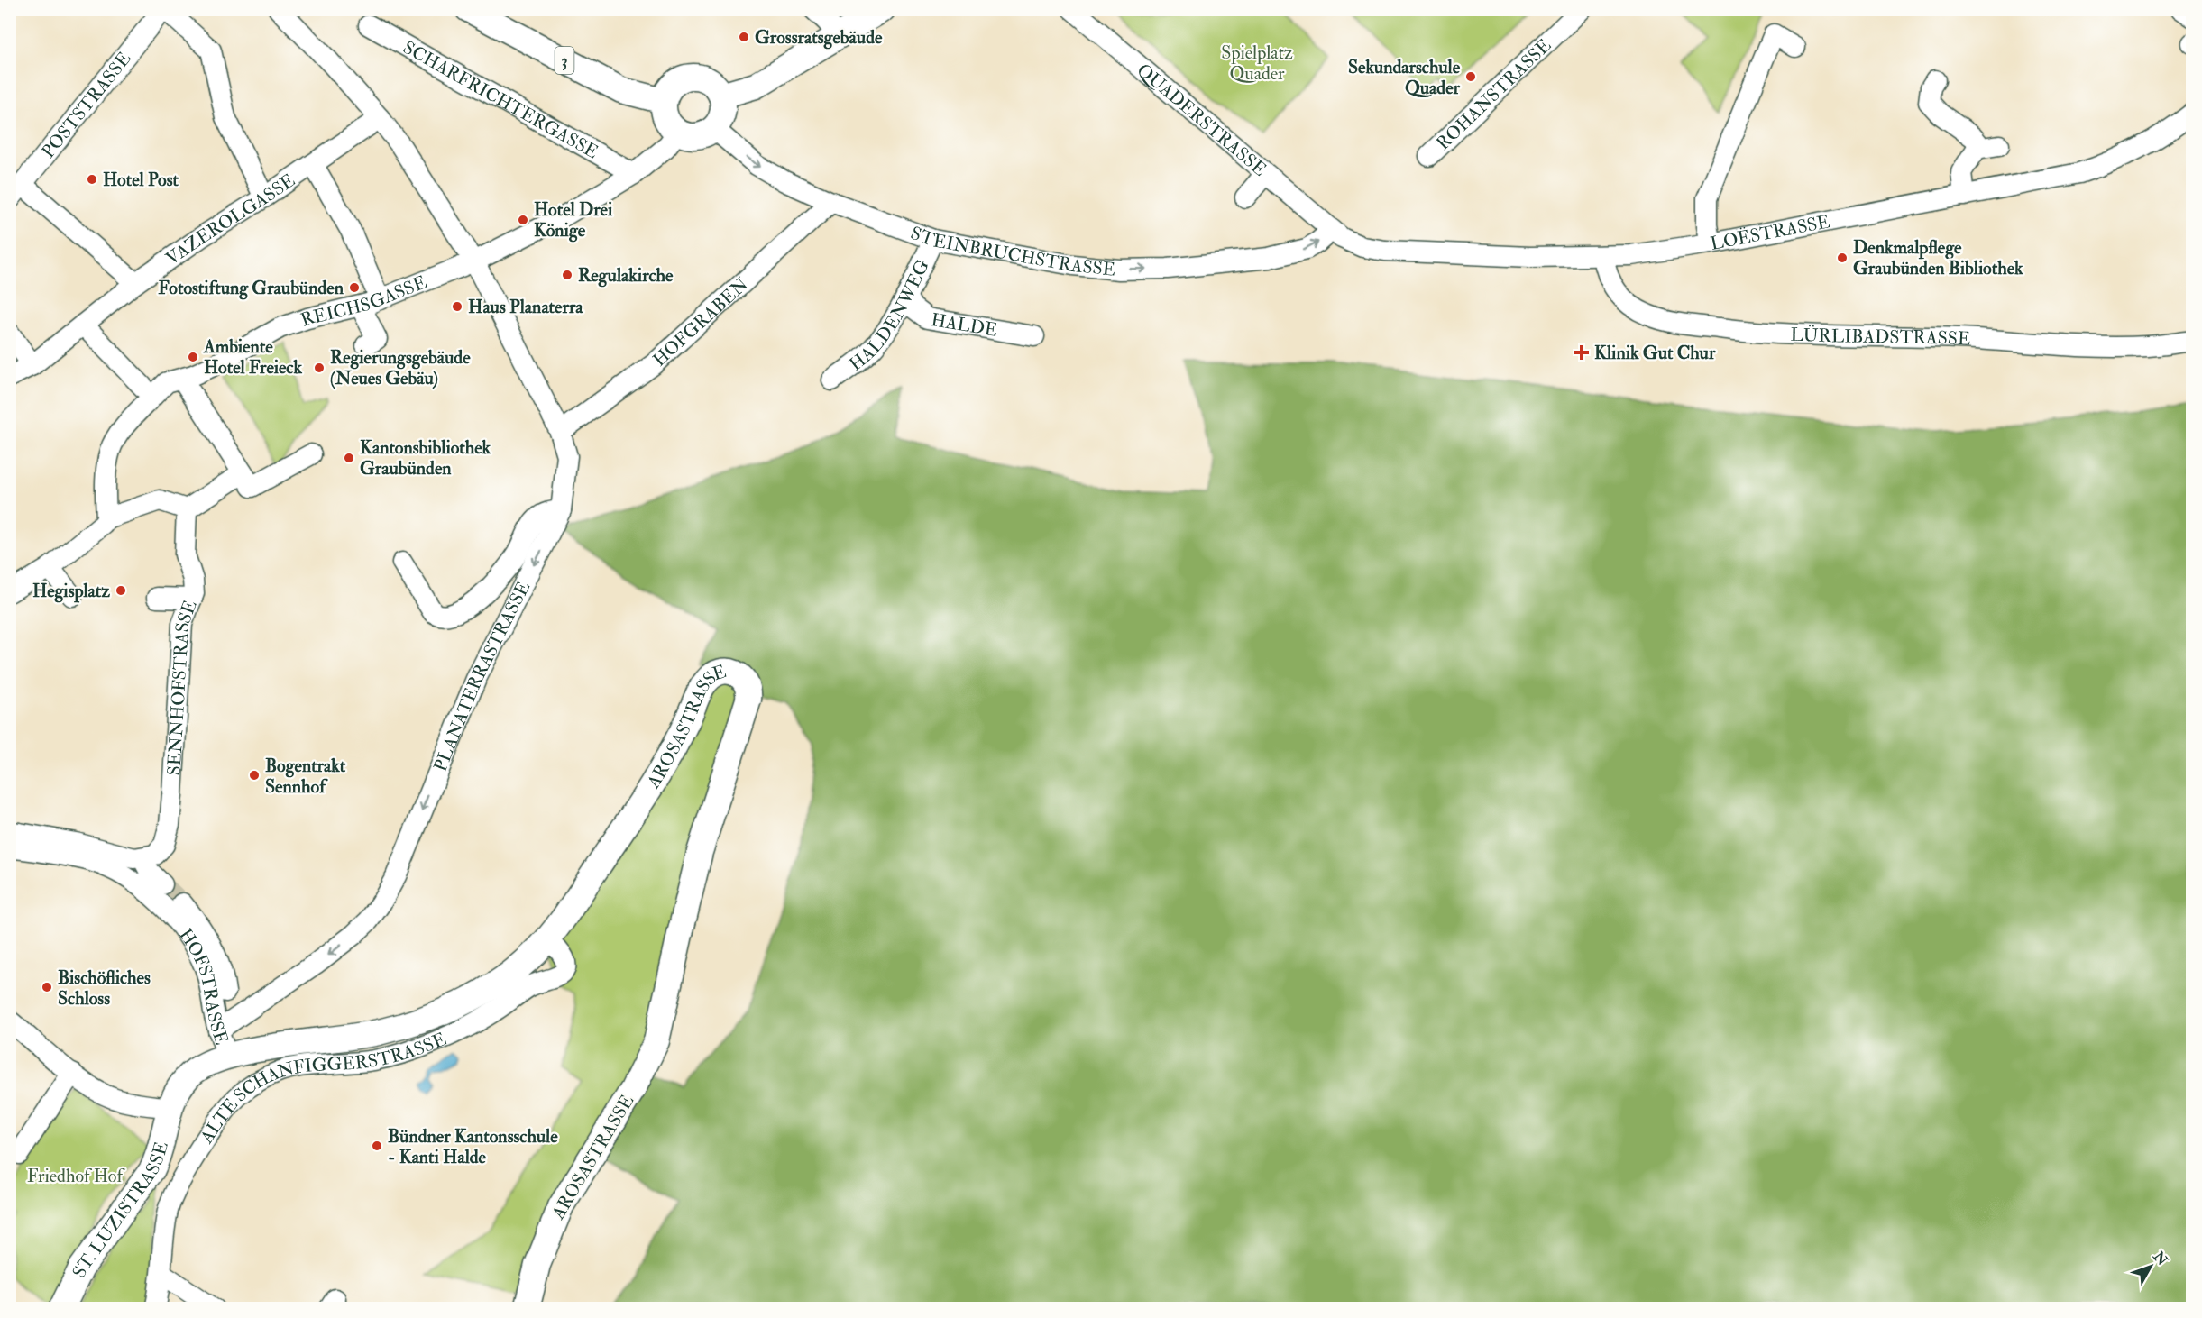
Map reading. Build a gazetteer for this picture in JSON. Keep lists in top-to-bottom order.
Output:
{
  "streets": {
    "main road": [
      "3",
      "AROSASTRASSE",
      "HOFSTRASSE",
      "ST. LUZISTRASSE"
    ],
    "street": [
      "ROHANSTRASSE",
      "SCHARFRICHTERGASSE",
      "POSTSTRASSE",
      "QUADERSTRASSE",
      "VAZEROLGASSE",
      "LOËSTRASSE",
      "STEINBRUCHSTRASSE",
      "REICHSGASSE",
      "HALDENWEG",
      "HOFGRABEN",
      "HALDE",
      "LÜRLIBADSTRASSE",
      "PLANATERRASTRASSE",
      "SENNHOFSTRASSE",
      "ALTE SCHANFIGGERSTRASSE"
    ]
  },
  "crossings": [
    ["3", "STEINBRUCHSTRASSE"],
    ["3", "REICHSGASSE"],
    ["SCHARFRICHTERGASSE", "REICHSGASSE"],
    ["QUADERSTRASSE", "LOËSTRASSE"],
    ["QUADERSTRASSE", "STEINBRUCHSTRASSE"],
    ["VAZEROLGASSE", "PLANATERRASTRASSE"],
    ["LOËSTRASSE", "STEINBRUCHSTRASSE"],
    ["LOËSTRASSE", "LÜRLIBADSTRASSE"],
    ["STEINBRUCHSTRASSE", "REICHSGASSE"],
    ["STEINBRUCHSTRASSE", "HALDENWEG"],
    ["STEINBRUCHSTRASSE", "HOFGRABEN"],
    ["REICHSGASSE", "PLANATERRASTRASSE"],
    ["HALDENWEG", "HALDE"],
    ["HOFGRABEN", "PLANATERRASTRASSE"],
    ["PLANATERRASTRASSE", "HOFSTRASSE"],
    ["AROSASTRASSE", "HOFSTRASSE"],
    ["AROSASTRASSE", "ALTE SCHANFIGGERSTRASSE"],
    ["HOFSTRASSE", "ST. LUZISTRASSE"]
  ],
  "one_way": ["STEINBRUCHSTRASSE", "PLANATERRASTRASSE"],
  "parks": ["Spielplatz Quader", "Friedhof Hof"],
  "places": {
    "other": [
      "Grossratsgebäude",
      "Sekundarschule Quader",
      "Hotel Post",
      "Hotel Drei Könige",
      "Denkmalpflege Graubünden Bibliothek",
      "Regulakirche",
      "Fotostiftung Graubünden",
      "Haus Planaterra",
      "Ambiente Hotel Freieck",
      "Regierungsgebäude (Neues Gebäu)",
      "Kantonsbibliothek Graubünden",
      "Hegisplatz",
      "Bogentrakt Sennhof",
      "Bischöfliches Schloss",
      "Bündner Kantonsschule - Kanti Halde"
    ],
    "health": ["Klinik Gut Chur"]
  },
  "north": "top right"
}
